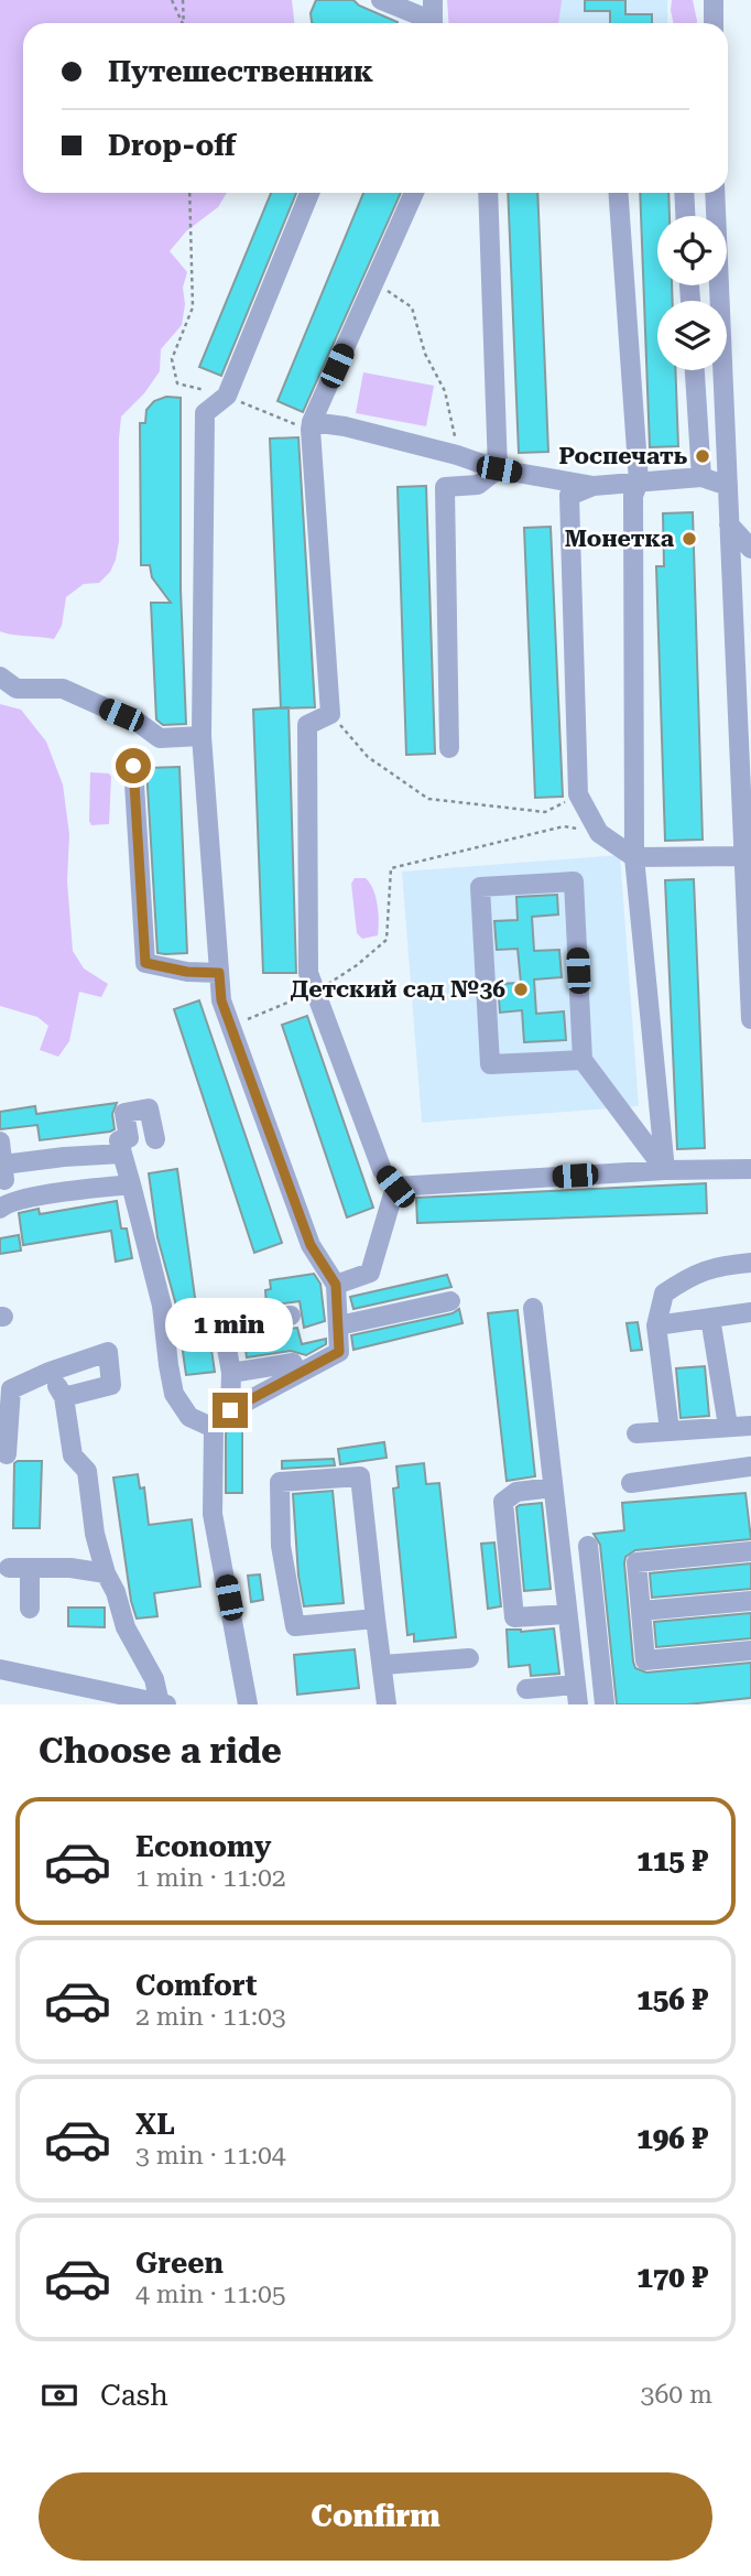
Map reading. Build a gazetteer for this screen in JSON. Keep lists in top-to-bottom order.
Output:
{
  "places": ["Роспечать", "Монетка", "Детский сад №36"],
  "page": {
    "banner": ["Путешественник", "Drop-off"],
    "bubble": "1 min",
    "heading": "Choose a ride",
    "list": [
      {
        "name": "Economy",
        "note": "1 min · 11:02",
        "value": "115 ₽"
      },
      {
        "name": "Comfort",
        "note": "2 min · 11:03",
        "value": "156 ₽"
      },
      {
        "name": "XL",
        "note": "3 min · 11:04",
        "value": "196 ₽"
      },
      {
        "name": "Green",
        "note": "4 min · 11:05",
        "value": "170 ₽"
      }
    ],
    "pay": ["Cash", "360 m"],
    "buttons": "Confirm"
  }
}
